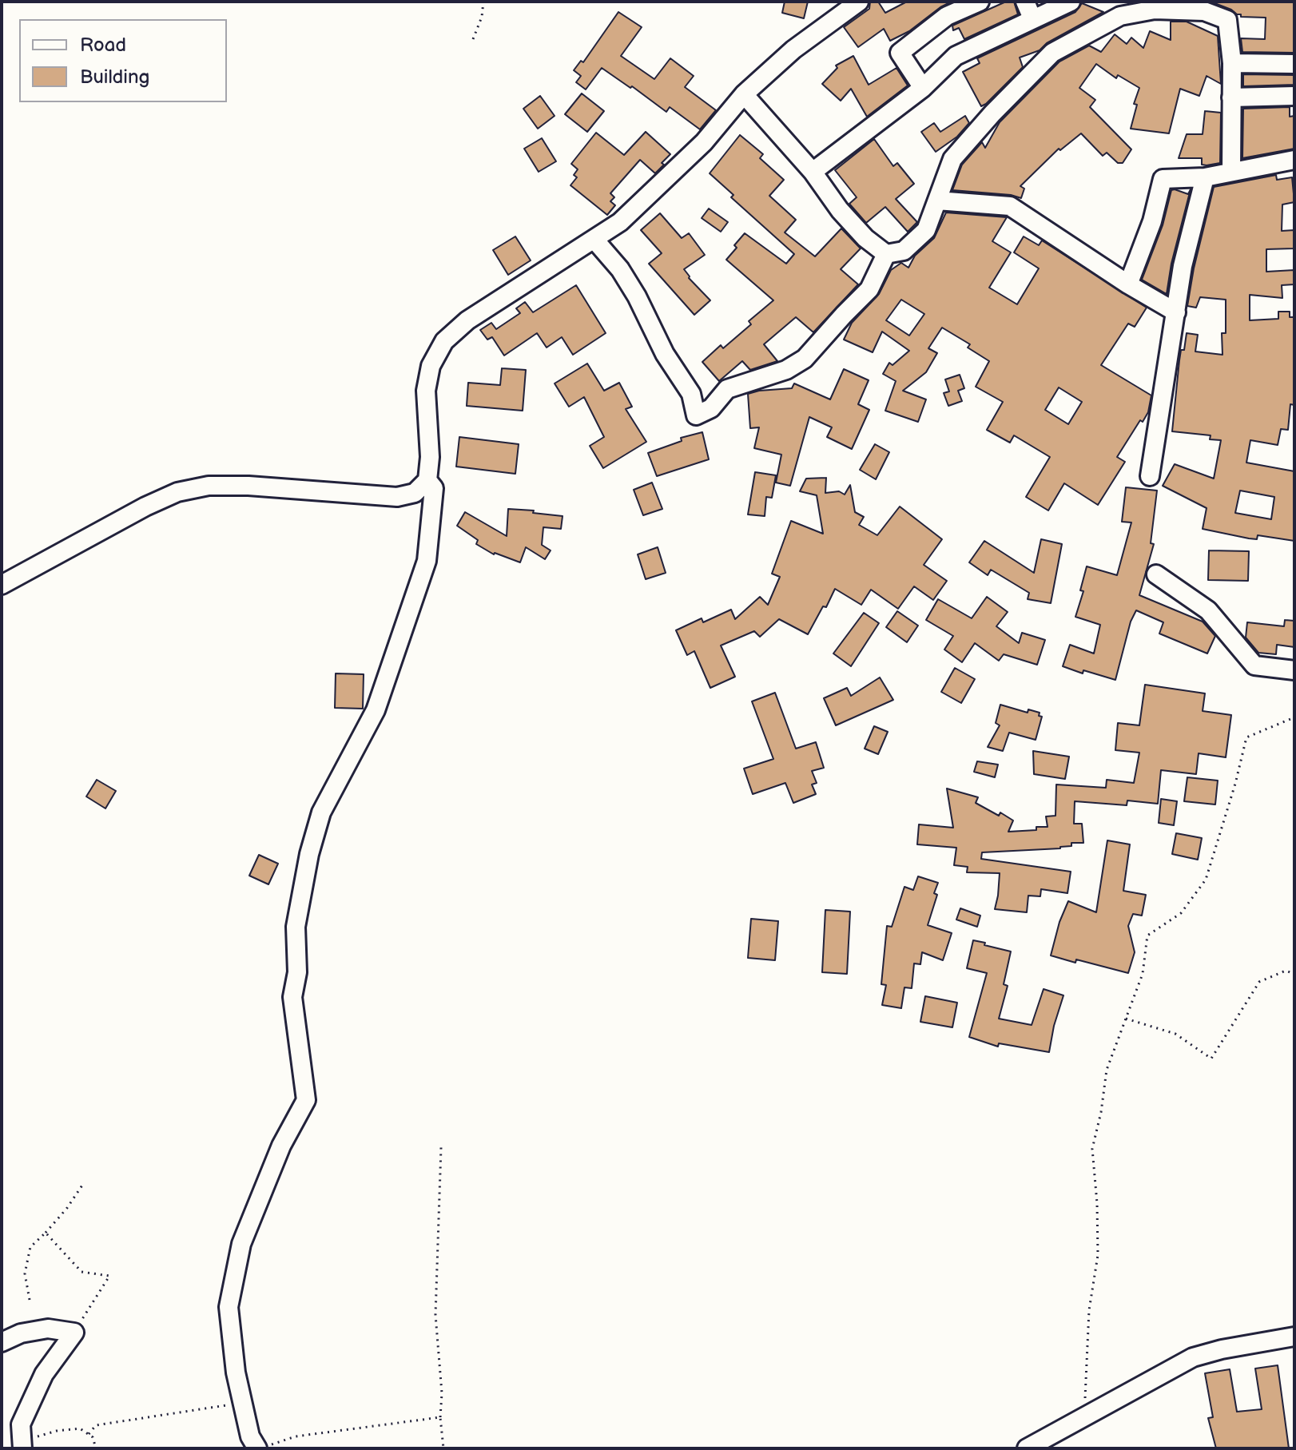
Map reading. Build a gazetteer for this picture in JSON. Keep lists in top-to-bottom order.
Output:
{
  "legend": ["Road", "Building"]
}
